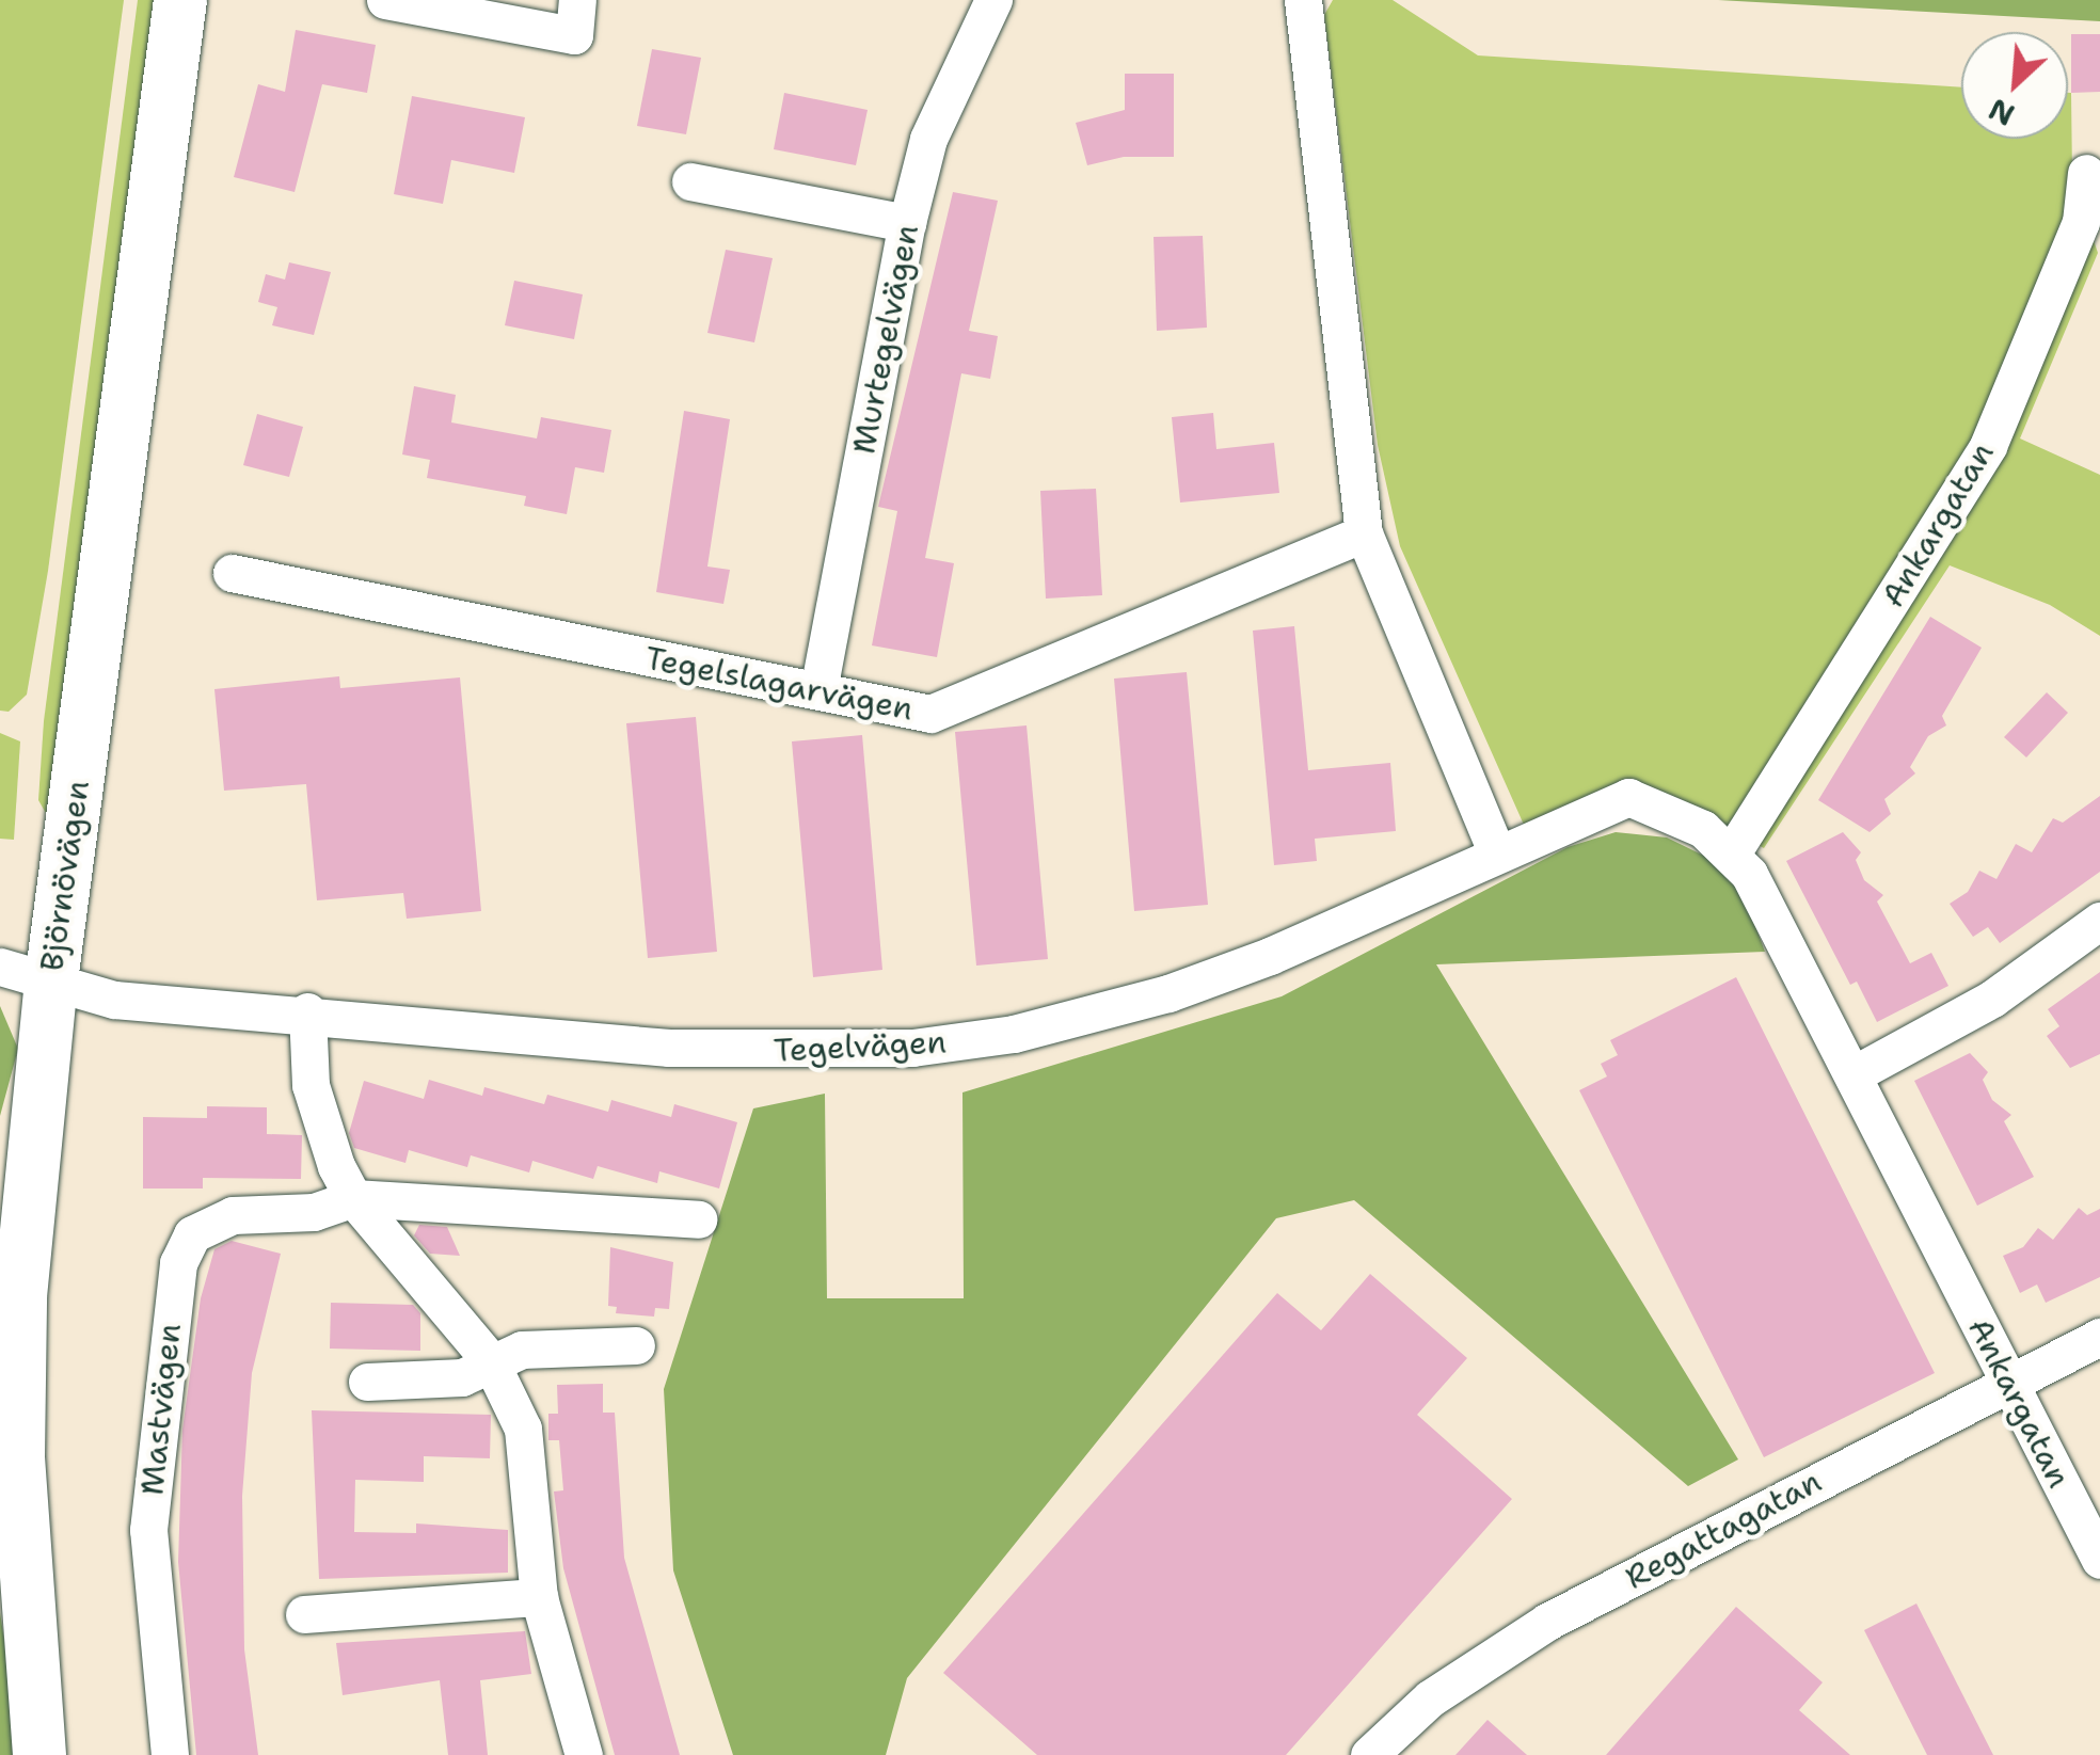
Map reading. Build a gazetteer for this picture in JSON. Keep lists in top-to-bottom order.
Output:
{
  "streets": {
    "main road": ["Björnövägen"],
    "street": [
      "Murtegelvägen",
      "Ankargatan",
      "Tegelslagarvägen",
      "Tegelvägen",
      "Mastvägen",
      "Regattagatan"
    ]
  },
  "crossings": [
    ["Murtegelvägen", "Tegelslagarvägen"],
    ["Ankargatan", "Tegelvägen"],
    ["Ankargatan", "Regattagatan"],
    ["Björnövägen", "Tegelvägen"]
  ],
  "north": "bottom left"
}
